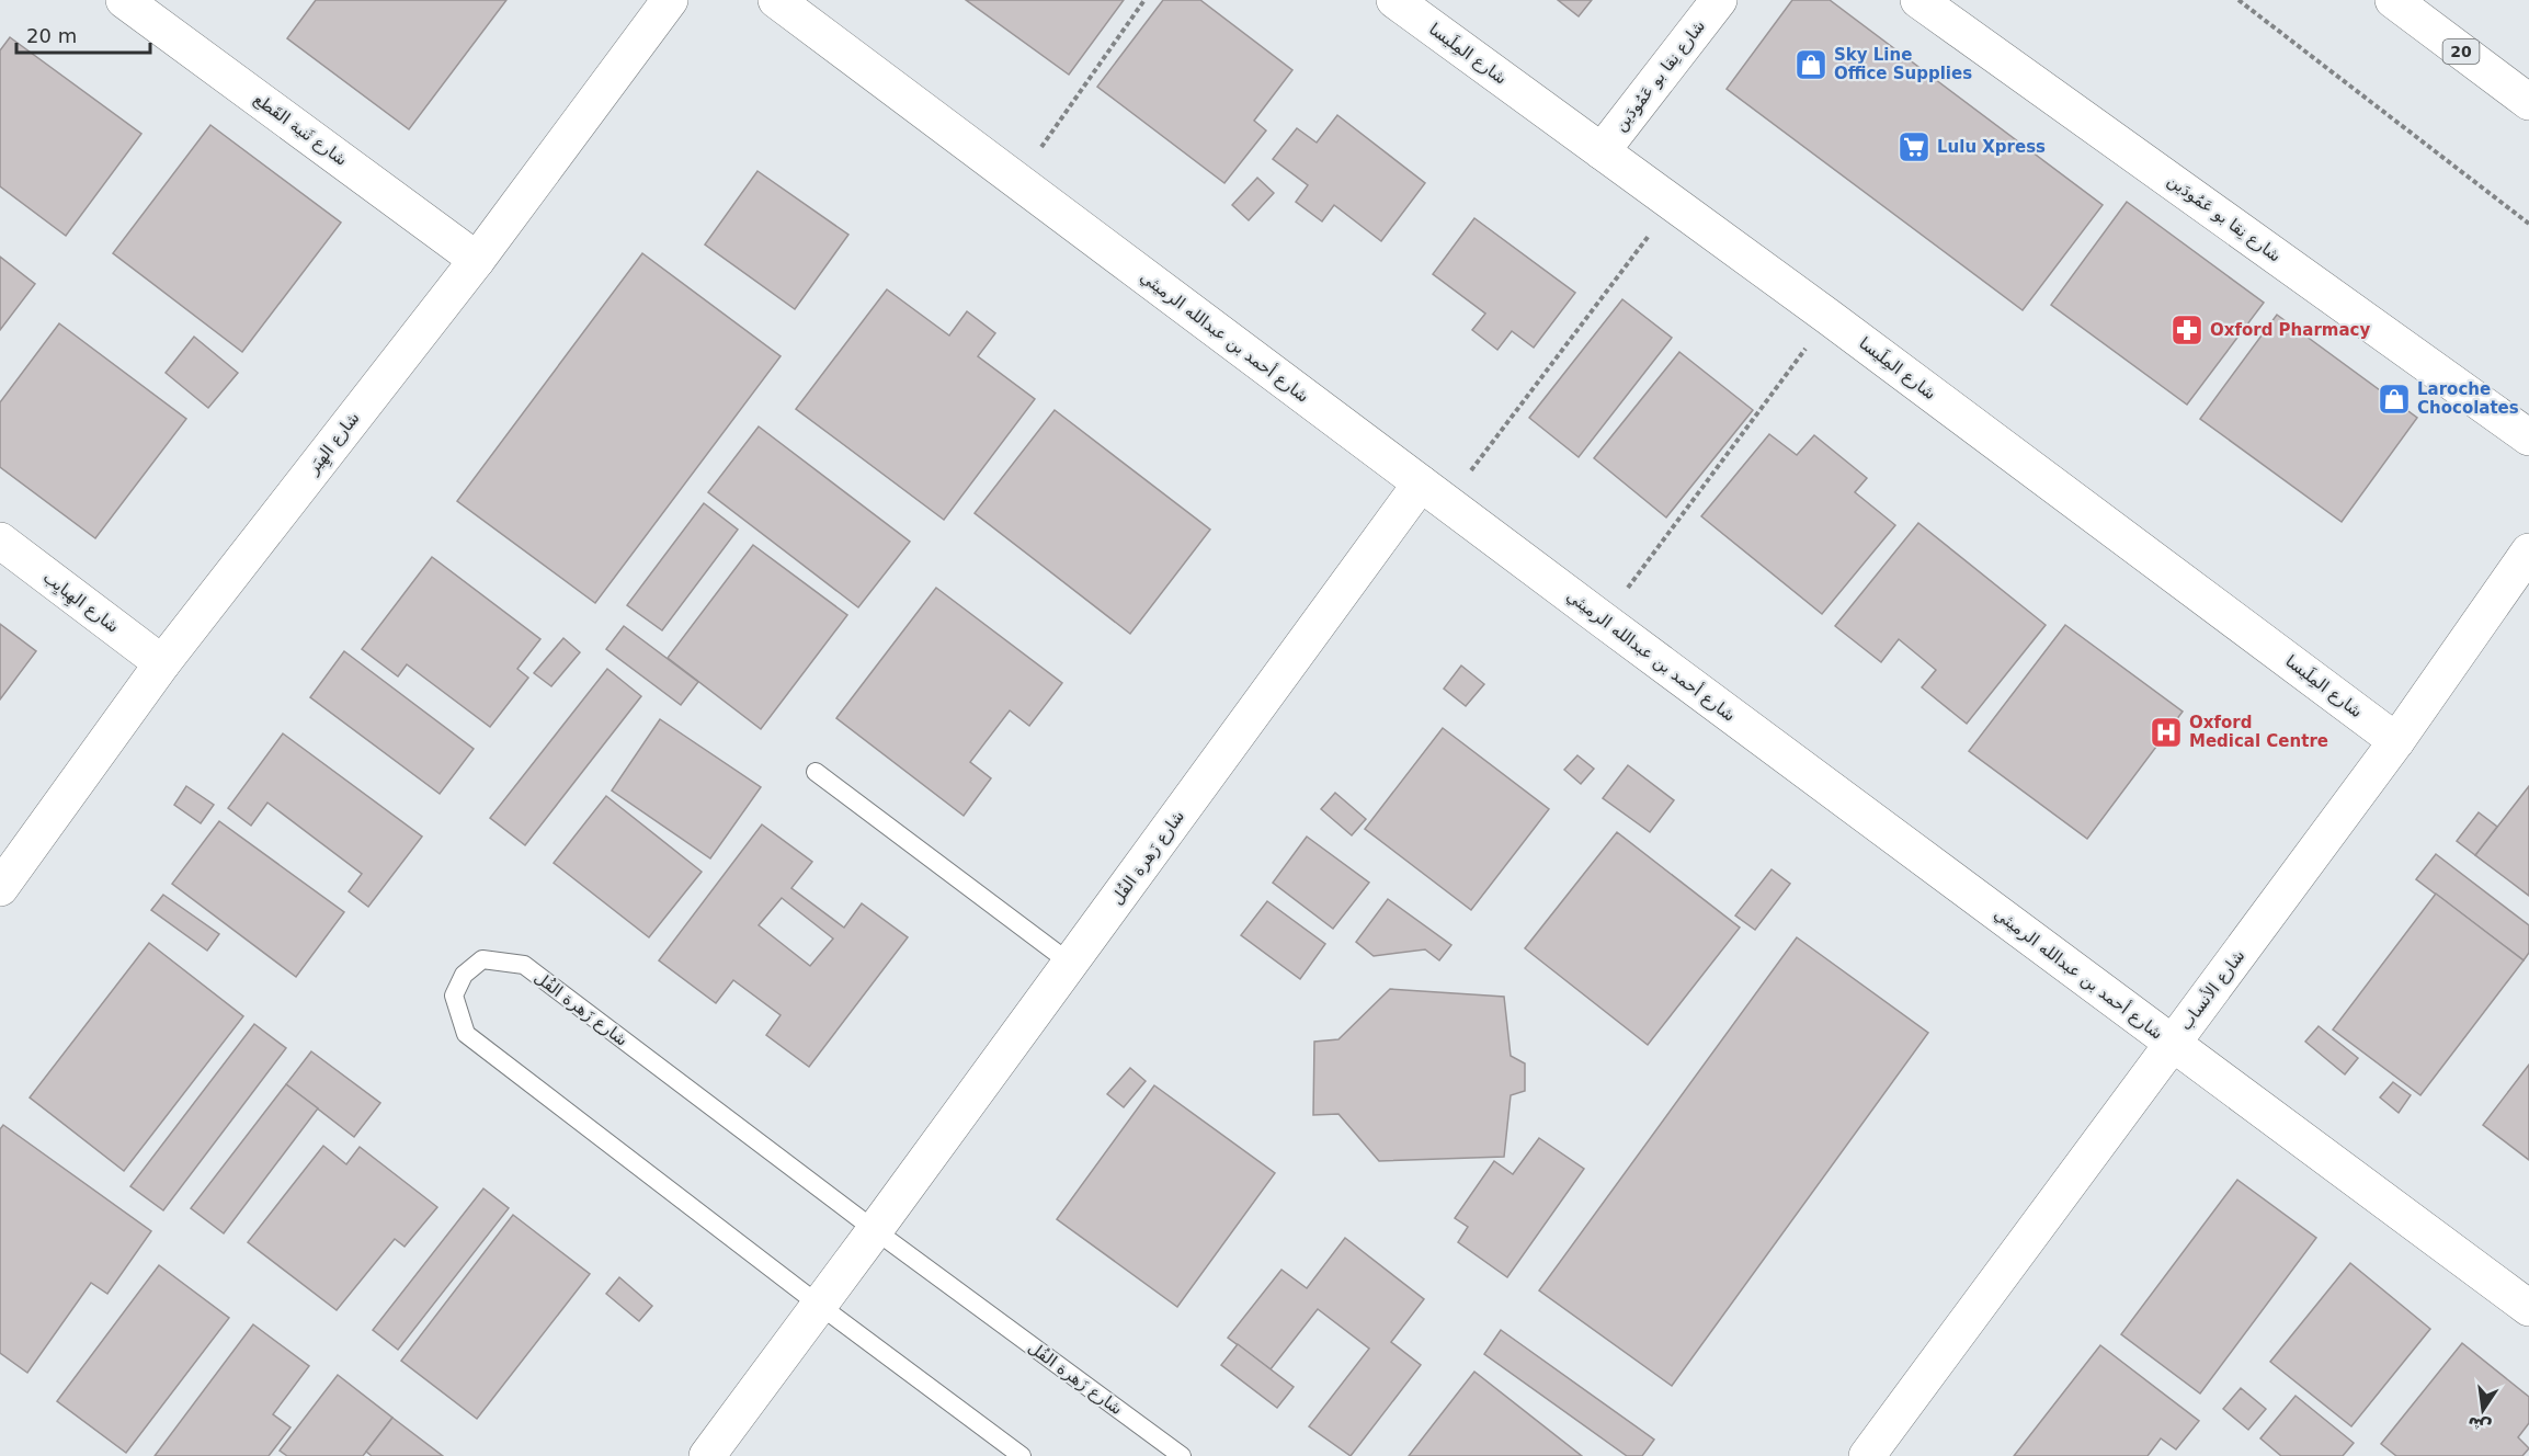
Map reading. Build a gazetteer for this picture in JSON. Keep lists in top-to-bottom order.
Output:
{
  "streets": {
    "street": [
      "20",
      "شارع المِلَيسا",
      "شارع نِقا بو عَمُودَين",
      "شارع ثَنية القَطع",
      "شارع أحمد بن عبدالله الرميثي",
      "شارع الهِيَر",
      "شارع الهِبايِب",
      "شارع زَهرة الفُل",
      "شارع الأنساب"
    ]
  },
  "crossings": [
    ["شارع المِلَيسا", "شارع نِقا بو عَمُودَين"],
    ["شارع المِلَيسا", "شارع الأنساب"],
    ["شارع ثَنية القَطع", "شارع الهِيَر"],
    ["شارع أحمد بن عبدالله الرميثي", "شارع زَهرة الفُل"],
    ["شارع أحمد بن عبدالله الرميثي", "شارع الأنساب"],
    ["شارع الهِيَر", "شارع الهِبايِب"]
  ],
  "places": {
    "shop": ["Sky Line Office Supplies", "Laroche Chocolates"],
    "supermarket": ["Lulu Xpress"],
    "pharmacy": ["Oxford Pharmacy"],
    "hospital": ["Oxford Medical Centre"]
  },
  "scale_bar": "20 m",
  "north": "bottom"
}
